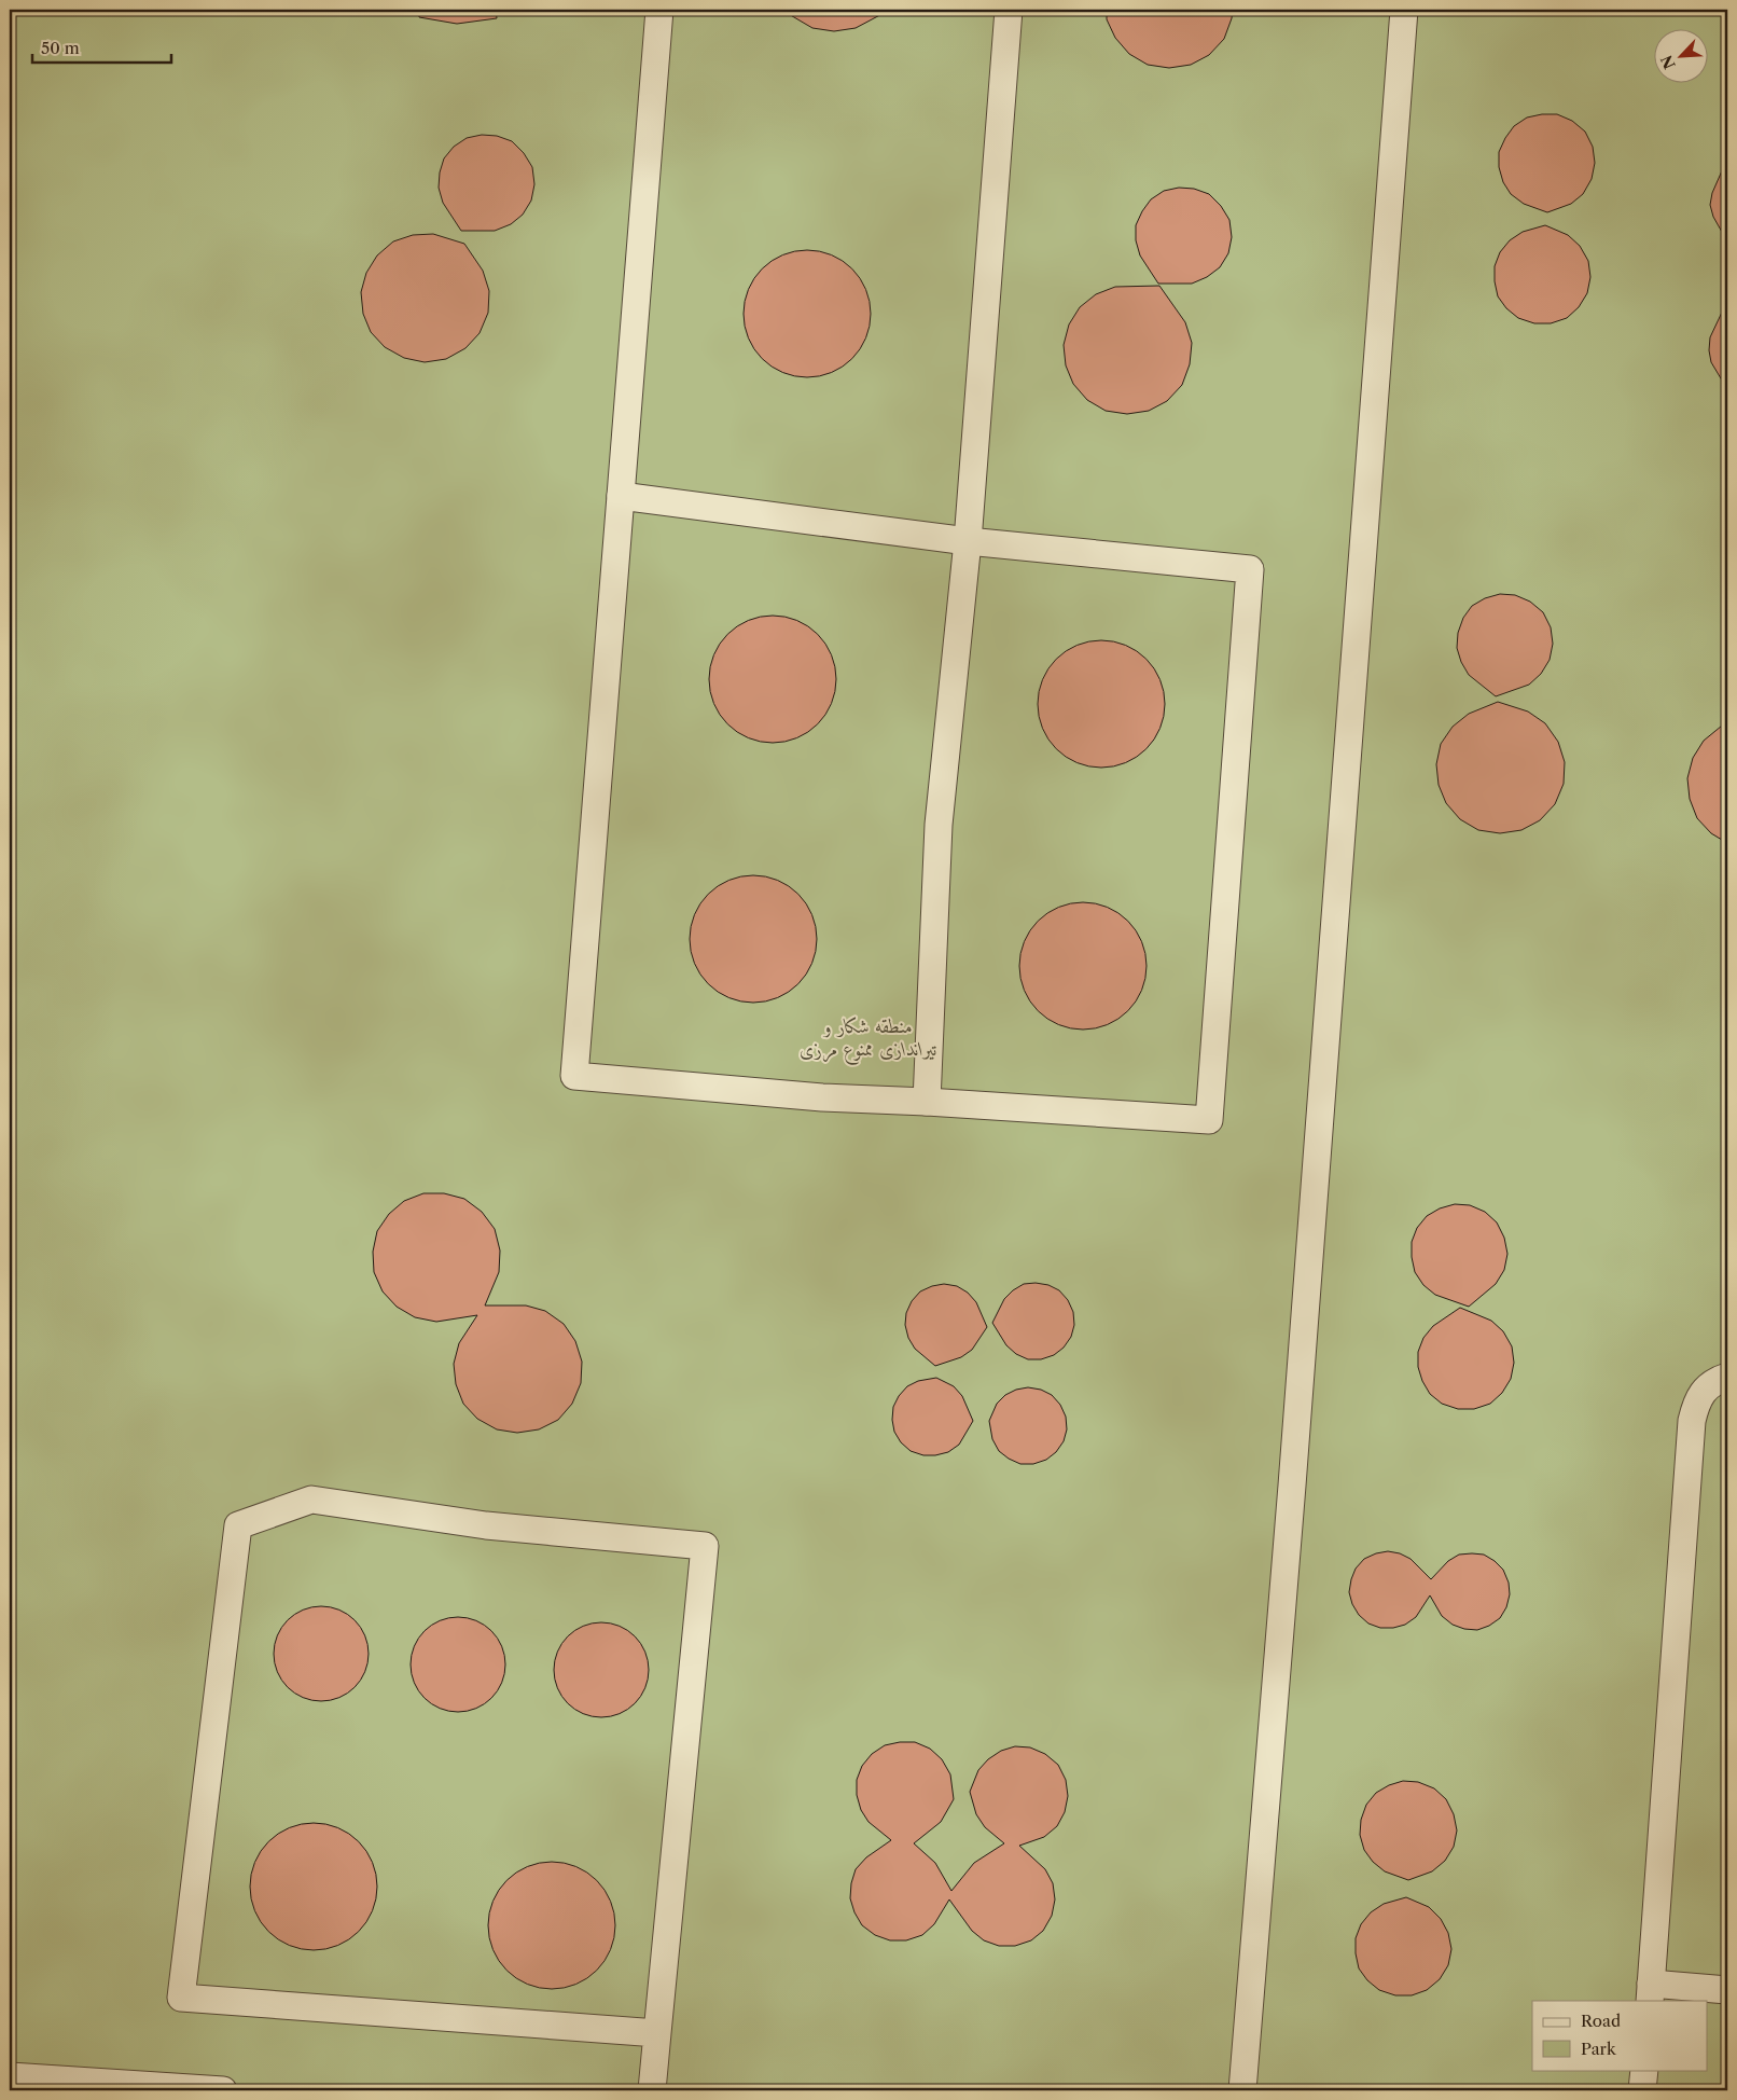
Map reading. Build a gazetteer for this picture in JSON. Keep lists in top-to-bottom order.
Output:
{
  "parks": ["منطقه شکار و تیراندازی ممنوع مرزی"],
  "legend": ["Road", "Park"],
  "scale_bar": "50 m",
  "north": "bottom left"
}
